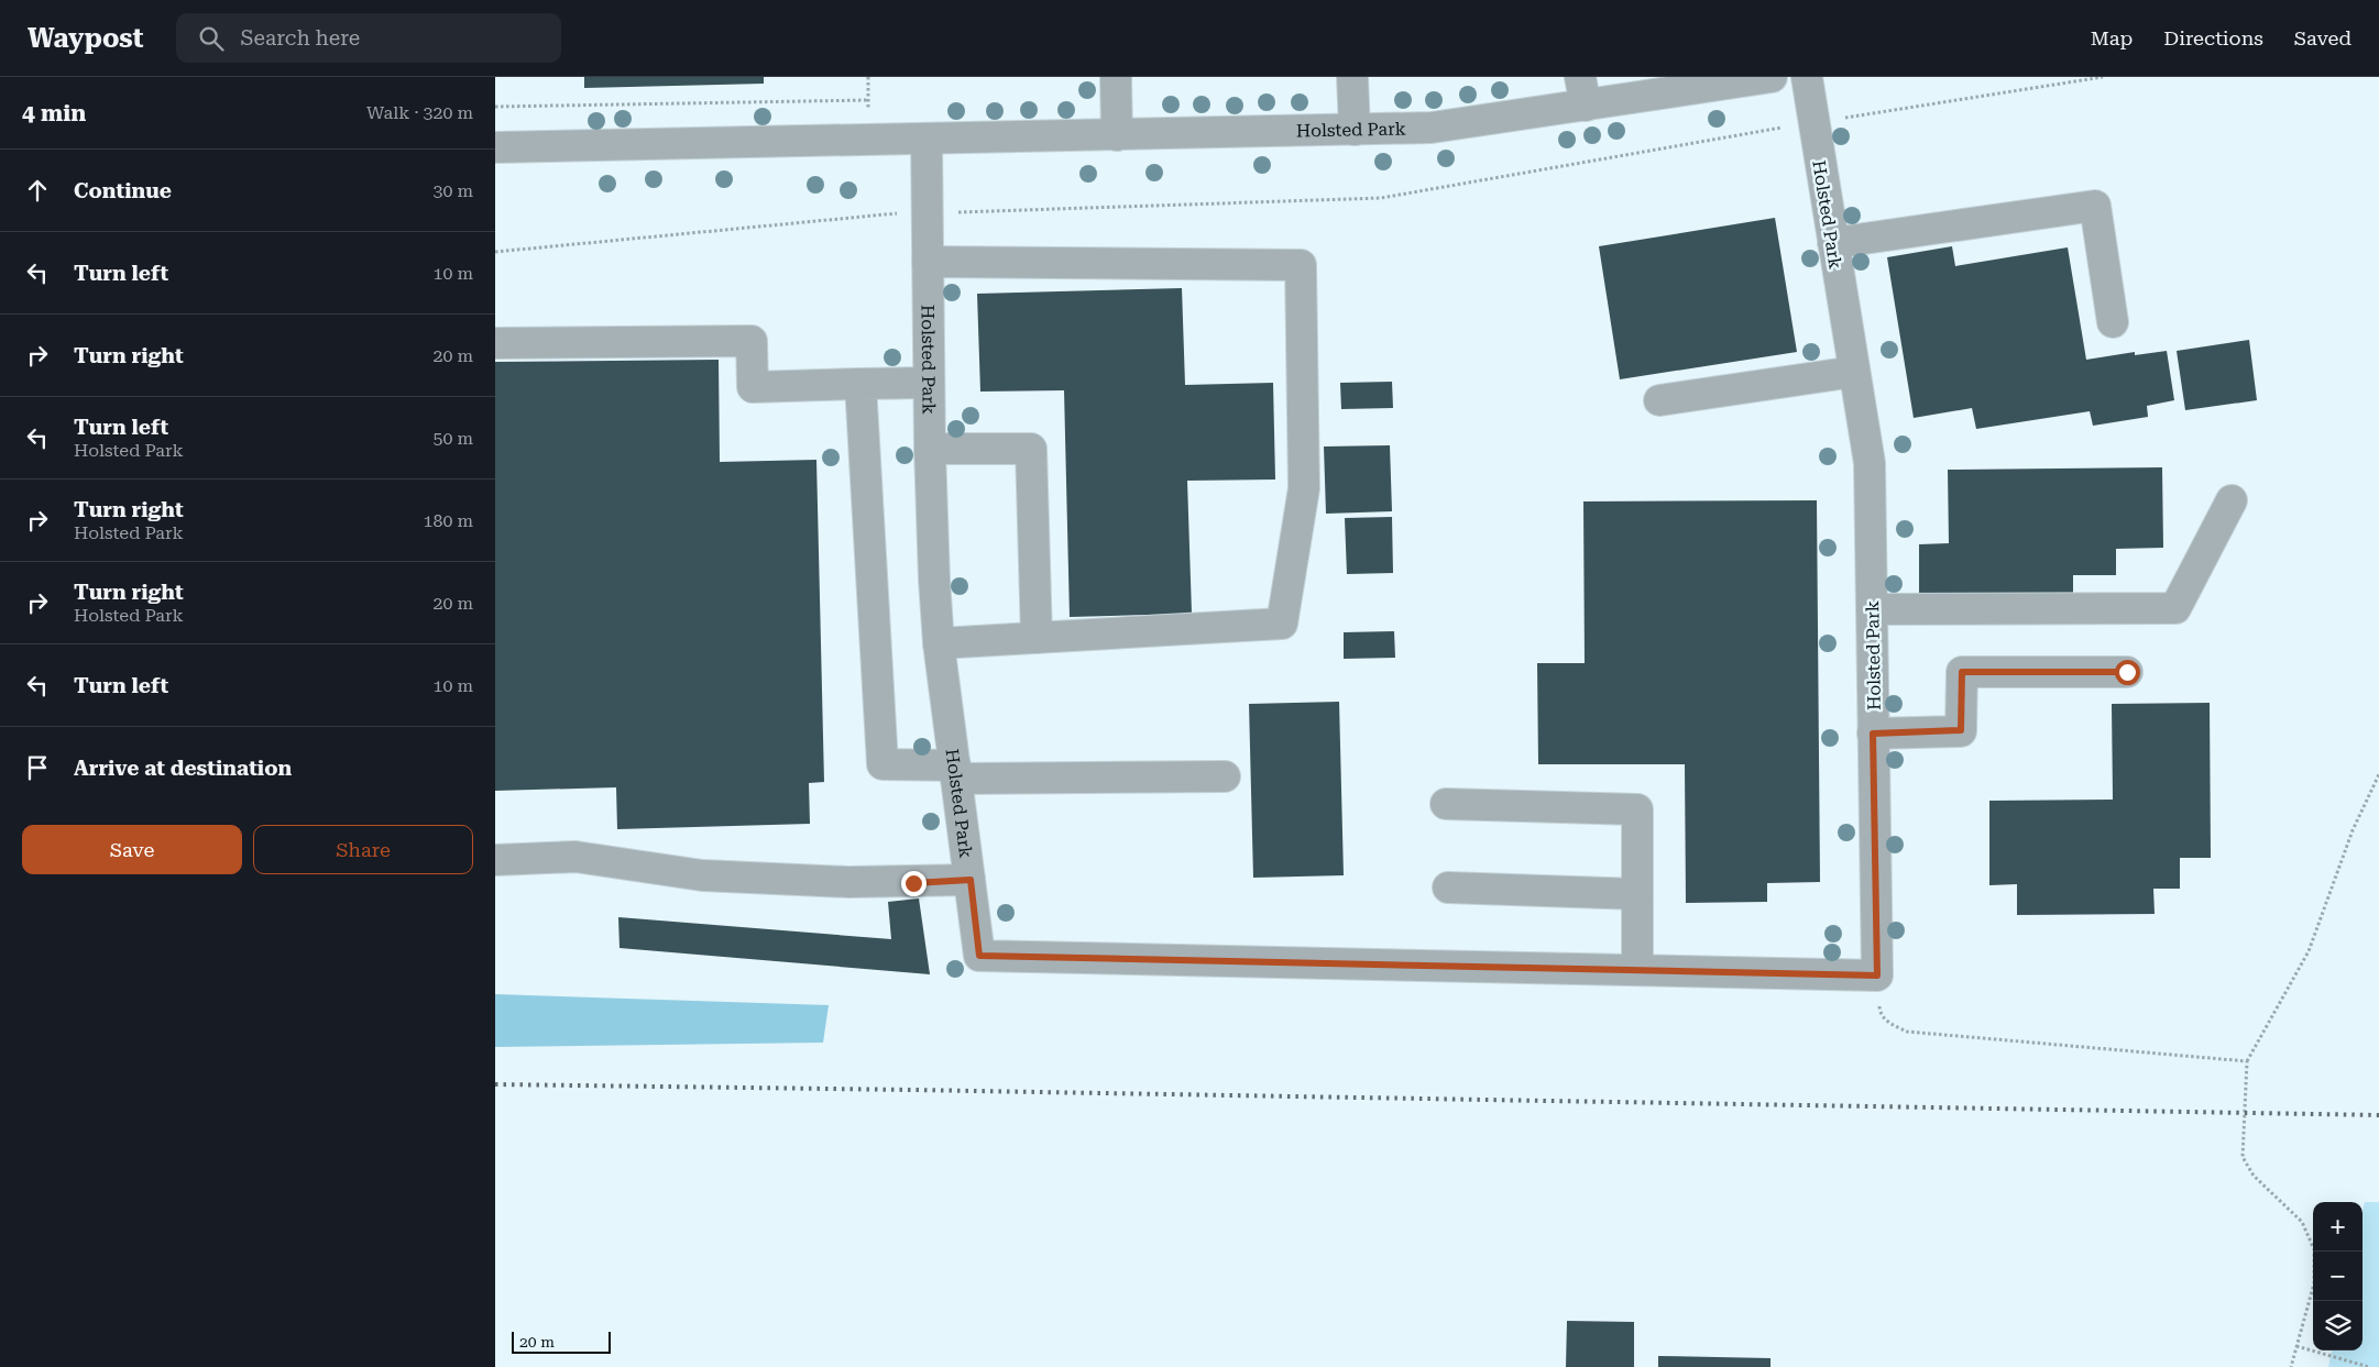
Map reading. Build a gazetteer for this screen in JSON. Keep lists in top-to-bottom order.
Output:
{
  "streets": {
    "street": ["Holsted Park"]
  },
  "scale_bar": "20 m",
  "page": {
    "header": "Waypost",
    "search": "Search here",
    "nav": ["Map", "Directions", "Saved"],
    "heading": ["4 min", "Walk · 320 m"],
    "list": [
      ["Continue", "30 m"],
      ["Turn left", "10 m"],
      ["Turn right", "20 m"],
      ["Turn left", "Holsted Park", "50 m"],
      ["Turn right", "Holsted Park", "180 m"],
      ["Turn right", "Holsted Park", "20 m"],
      ["Turn left", "10 m"],
      "Arrive at destination"
    ],
    "buttons": ["Save", "Share"],
    "map_buttons": ["+", "−"],
    "scale": "20 m"
  }
}
